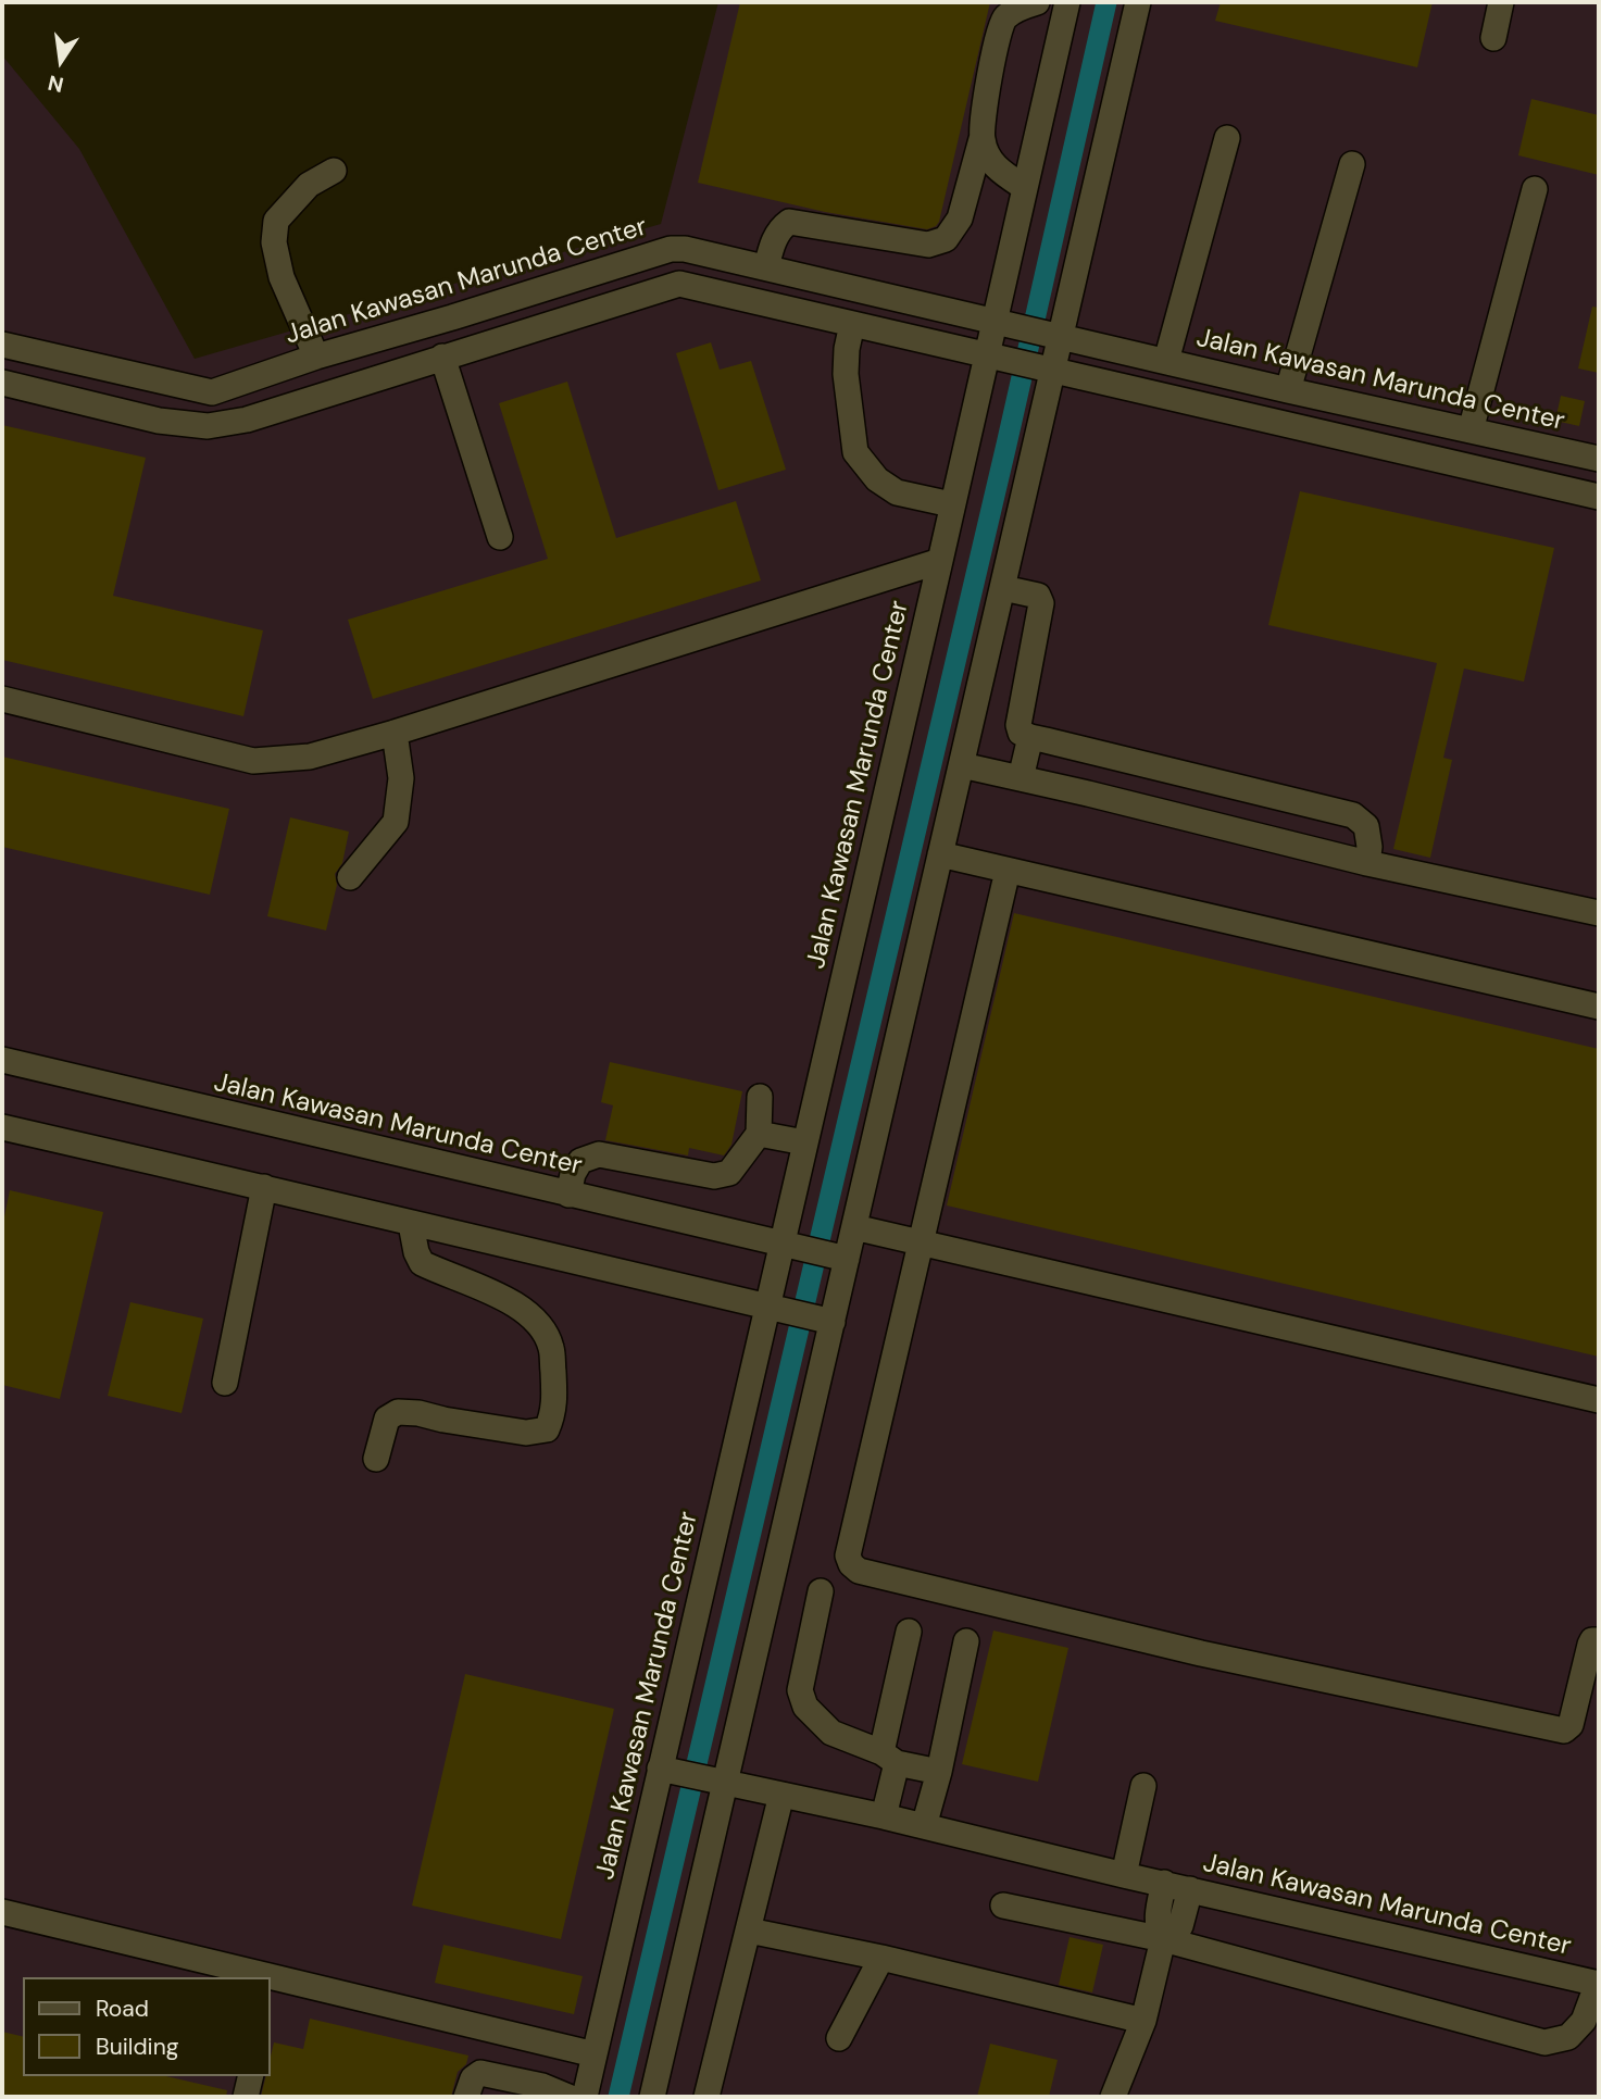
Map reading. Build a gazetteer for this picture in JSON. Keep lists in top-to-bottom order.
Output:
{
  "streets": {
    "lane": ["Jalan Kawasan Marunda Center"]
  },
  "legend": ["Road", "Building"],
  "north": "bottom"
}
